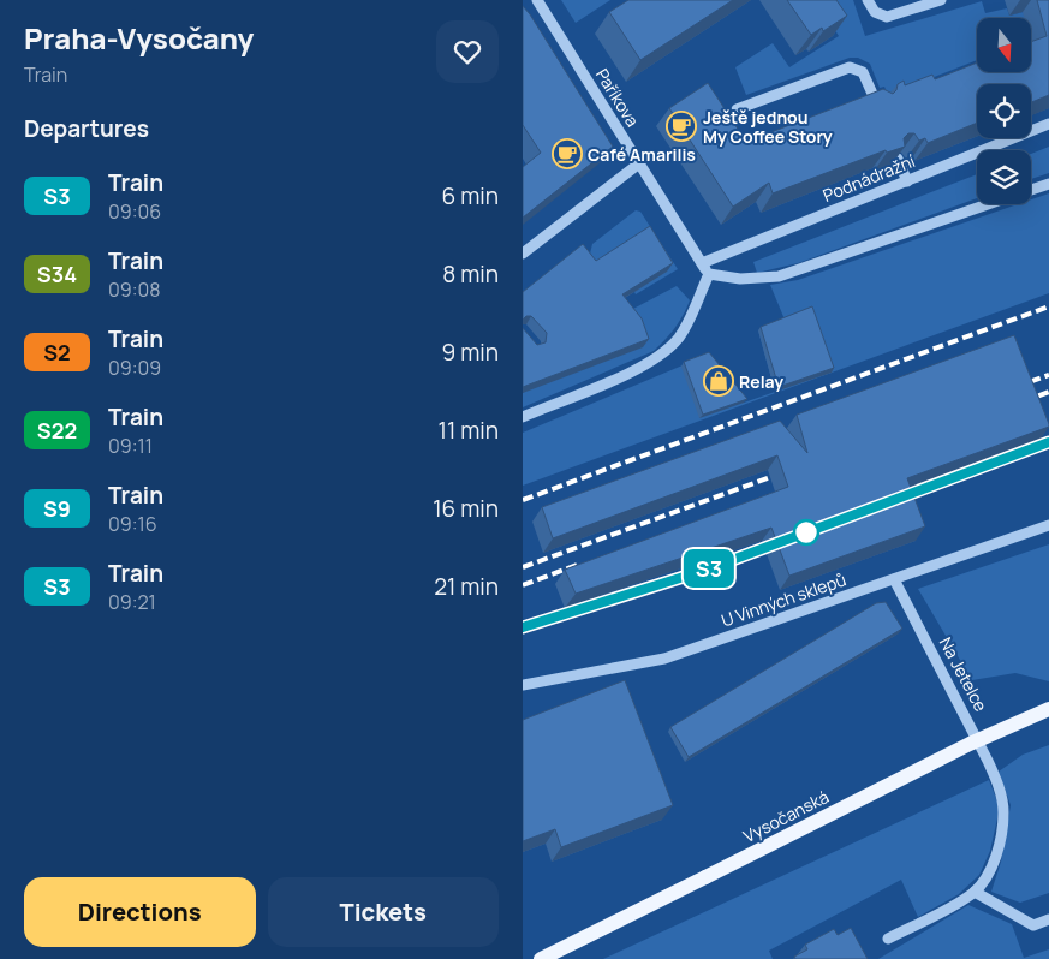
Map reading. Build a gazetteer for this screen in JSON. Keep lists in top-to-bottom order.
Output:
{
  "streets": {
    "main road": ["Vysočanská"],
    "street": [
      "Paříkova",
      "Podnádražní",
      "U Vinných sklepů",
      "Na Jetelce"
    ]
  },
  "crossings": [
    ["Paříkova", "Podnádražní"],
    ["U Vinných sklepů", "Na Jetelce"]
  ],
  "places": {
    "cafe": ["Ještě jednou My Coffee Story", "Café Amarilis"],
    "shop": ["Relay"]
  },
  "north": "bottom",
  "page": {
    "heading": [
      ["Praha-Vysočany", "Train"],
      "Departures"
    ],
    "on_map": "S3",
    "list": [
      {
        "mark": "S3",
        "name": "Train",
        "note": "09:06",
        "value": "6 min"
      },
      {
        "mark": "S34",
        "name": "Train",
        "note": "09:08",
        "value": "8 min"
      },
      {
        "mark": "S2",
        "name": "Train",
        "note": "09:09",
        "value": "9 min"
      },
      {
        "mark": "S22",
        "name": "Train",
        "note": "09:11",
        "value": "11 min"
      },
      {
        "mark": "S9",
        "name": "Train",
        "note": "09:16",
        "value": "16 min"
      },
      {
        "mark": "S3",
        "name": "Train",
        "note": "09:21",
        "value": "21 min"
      }
    ],
    "buttons": ["Directions", "Tickets"]
  }
}
